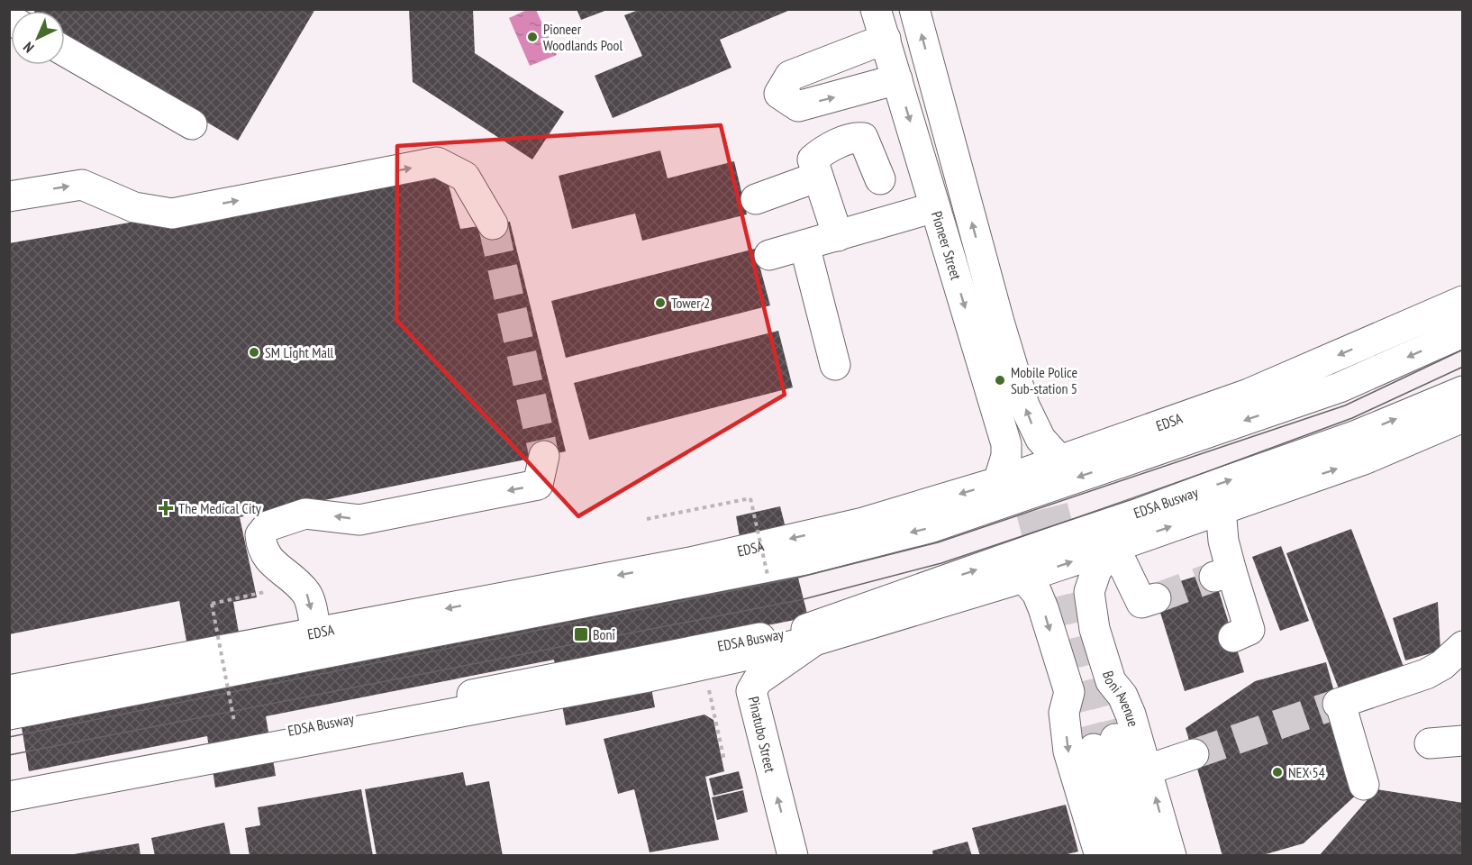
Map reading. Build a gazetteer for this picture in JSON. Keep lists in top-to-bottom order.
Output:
{
  "streets": {
    "main road": [
      "Pioneer Street",
      "EDSA",
      "EDSA Busway",
      "Boni Avenue",
      "Pinatubo Street"
    ]
  },
  "crossings": [
    ["Pioneer Street", "EDSA"]
  ],
  "one_way": ["Pinatubo Street"],
  "places": {
    "other": [
      "Pioneer Woodlands Pool",
      "Tower 2",
      "SM Light Mall",
      "Mobile Police Sub-station 5",
      "NEX 54"
    ],
    "health": ["The Medical City"],
    "transit": ["Boni"]
  },
  "north": "bottom left"
}
